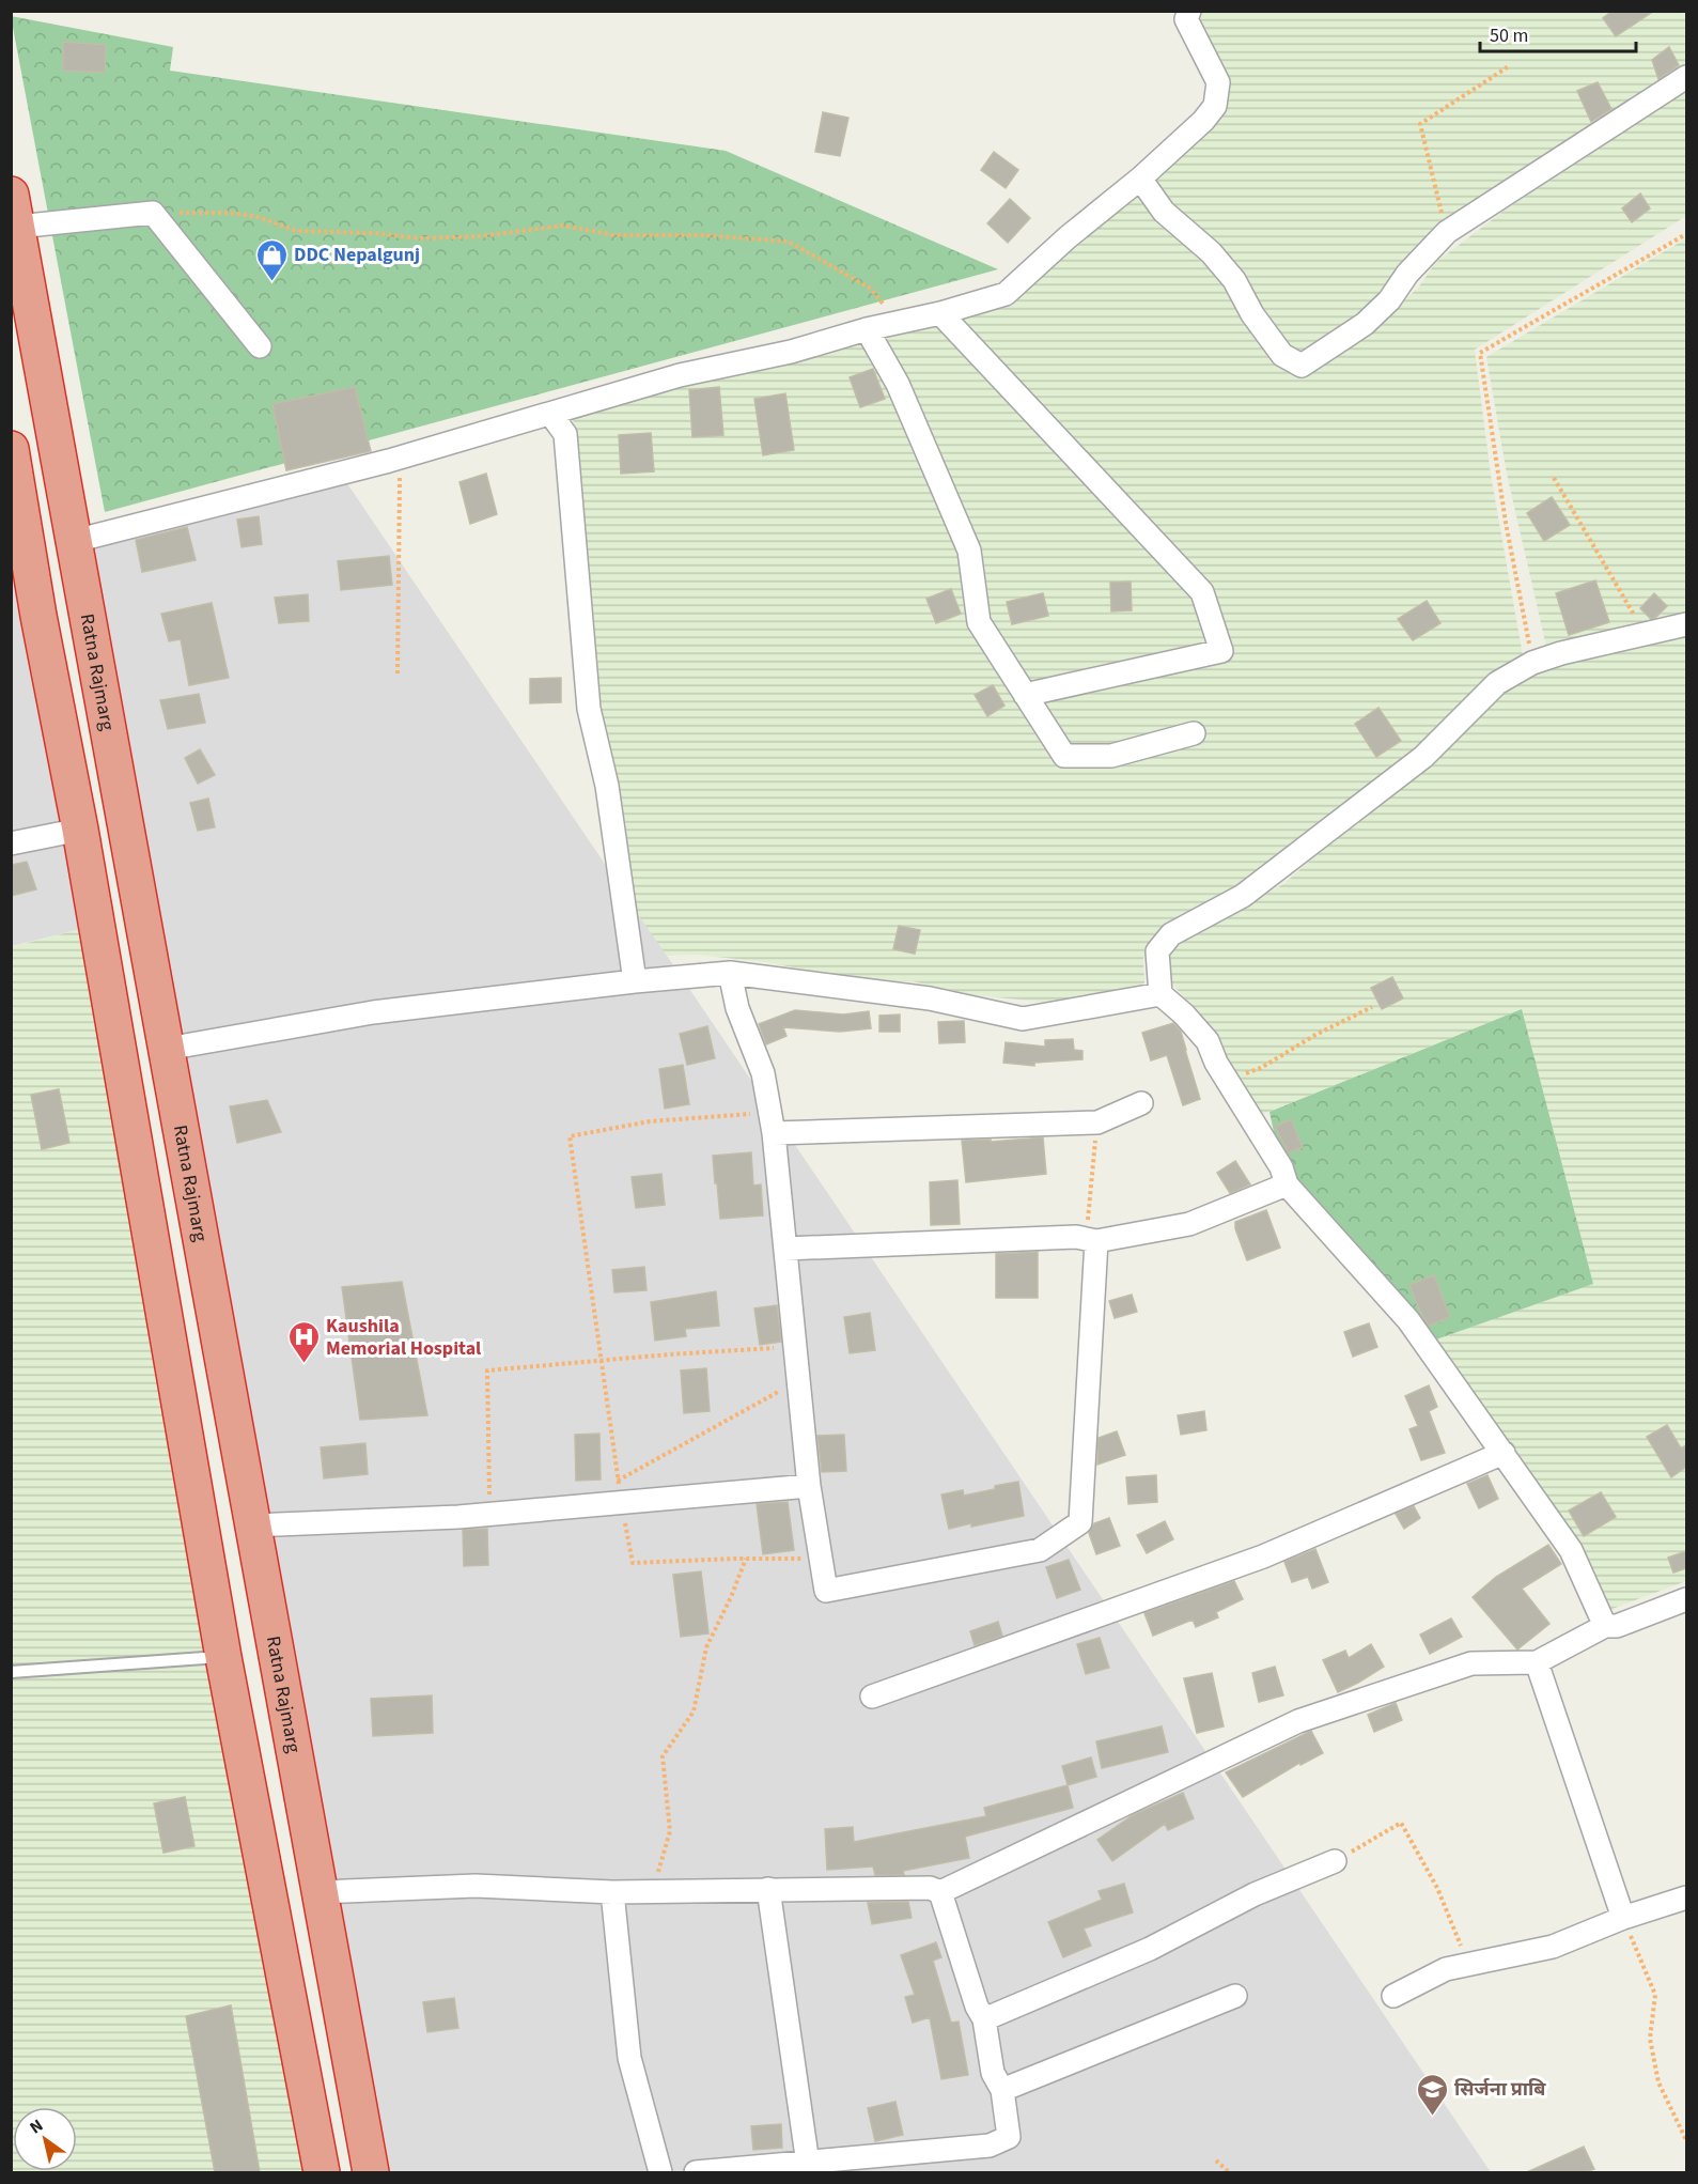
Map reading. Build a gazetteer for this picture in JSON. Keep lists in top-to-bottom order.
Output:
{
  "streets": {
    "highway": ["Ratna Rajmarg"]
  },
  "places": {
    "shop": ["DDC Nepalgunj"],
    "hospital": ["Kaushila Memorial Hospital"],
    "school or university": ["सिर्जना प्राबि"]
  },
  "scale_bar": "50 m",
  "north": "top left"
}
